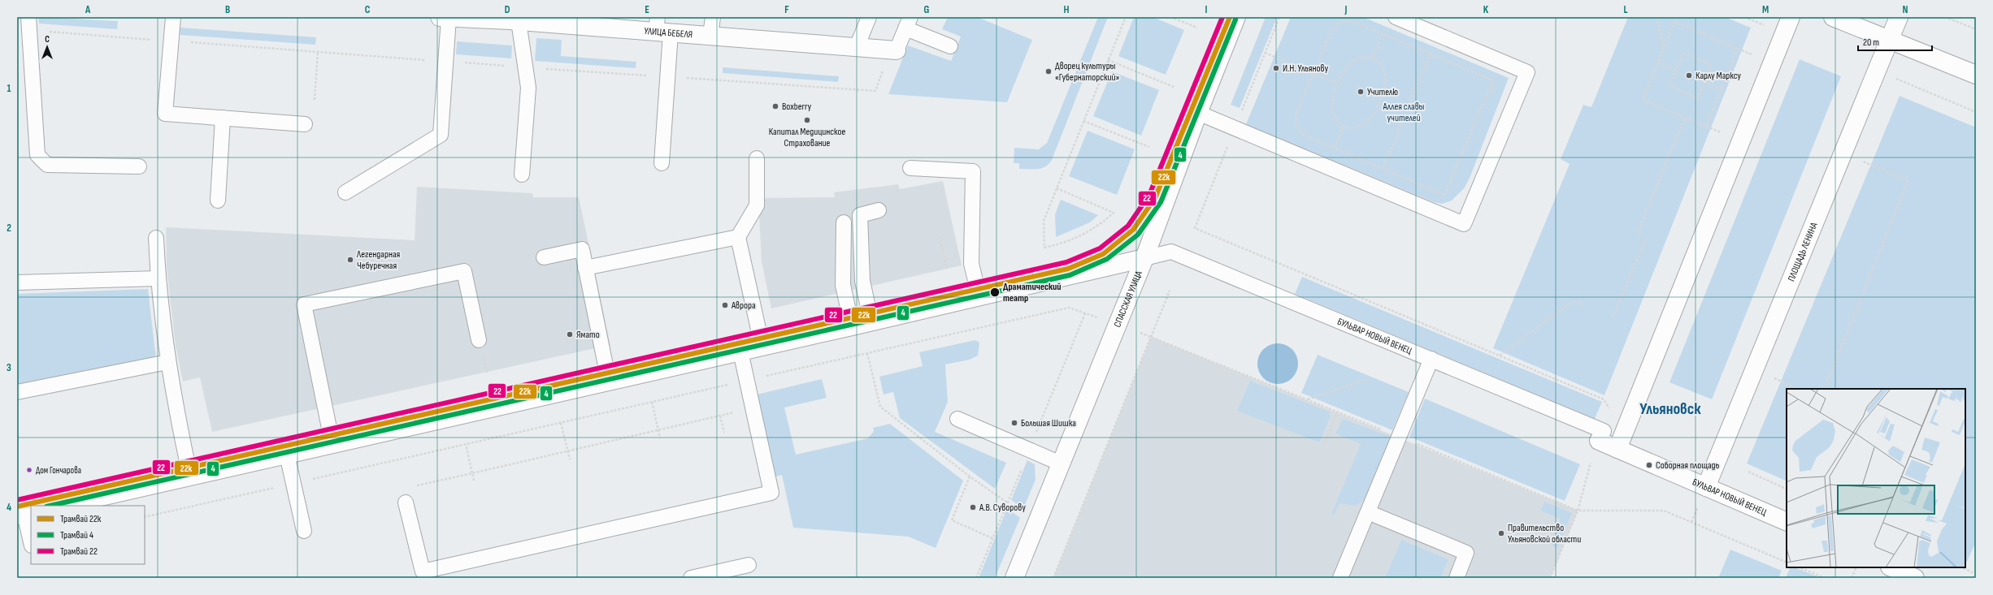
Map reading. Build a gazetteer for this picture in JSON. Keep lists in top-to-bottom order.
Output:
{
  "streets": {
    "street": [
      "УЛИЦА БЕБЕЛЯ",
      "ПЛОЩАДЬ ЛЕНИНА",
      "СПАССКАЯ УЛИЦА",
      "БУЛЬВАР НОВЫЙ ВЕНЕЦ"
    ]
  },
  "crossings": [
    ["ПЛОЩАДЬ ЛЕНИНА", "БУЛЬВАР НОВЫЙ ВЕНЕЦ"],
    ["СПАССКАЯ УЛИЦА", "БУЛЬВАР НОВЫЙ ВЕНЕЦ"]
  ],
  "districts": ["Ульяновск"],
  "parks": ["Аллея славы учителей"],
  "places": [
    "И.Н. Ульянову",
    "Дворец культуры «Губернаторский»",
    "Карлу Марксу",
    "Учителю",
    "Boxberry",
    "Капитал Медицинское Страхование",
    "Легендарная Чебуречная",
    "Драматический театр",
    "Аврора",
    "Ямато",
    "Большая Шишка",
    "Соборная площадь",
    "Дом Гончарова",
    "А.В. Суворову",
    "Правительство Ульяновской области"
  ],
  "lines": ["tram line 22к", "tram line 22", "tram line 4"],
  "legend": ["Трамвай 22к", "Трамвай 4", "Трамвай 22"],
  "scale_bar": "20 m",
  "north": "top",
  "grid": {
    "columns": [
      "A",
      "B",
      "C",
      "D",
      "E",
      "F",
      "G",
      "H",
      "I",
      "J",
      "K",
      "L",
      "M",
      "N"
    ],
    "rows": [
      "1",
      "2",
      "3",
      "4"
    ]
  }
}
